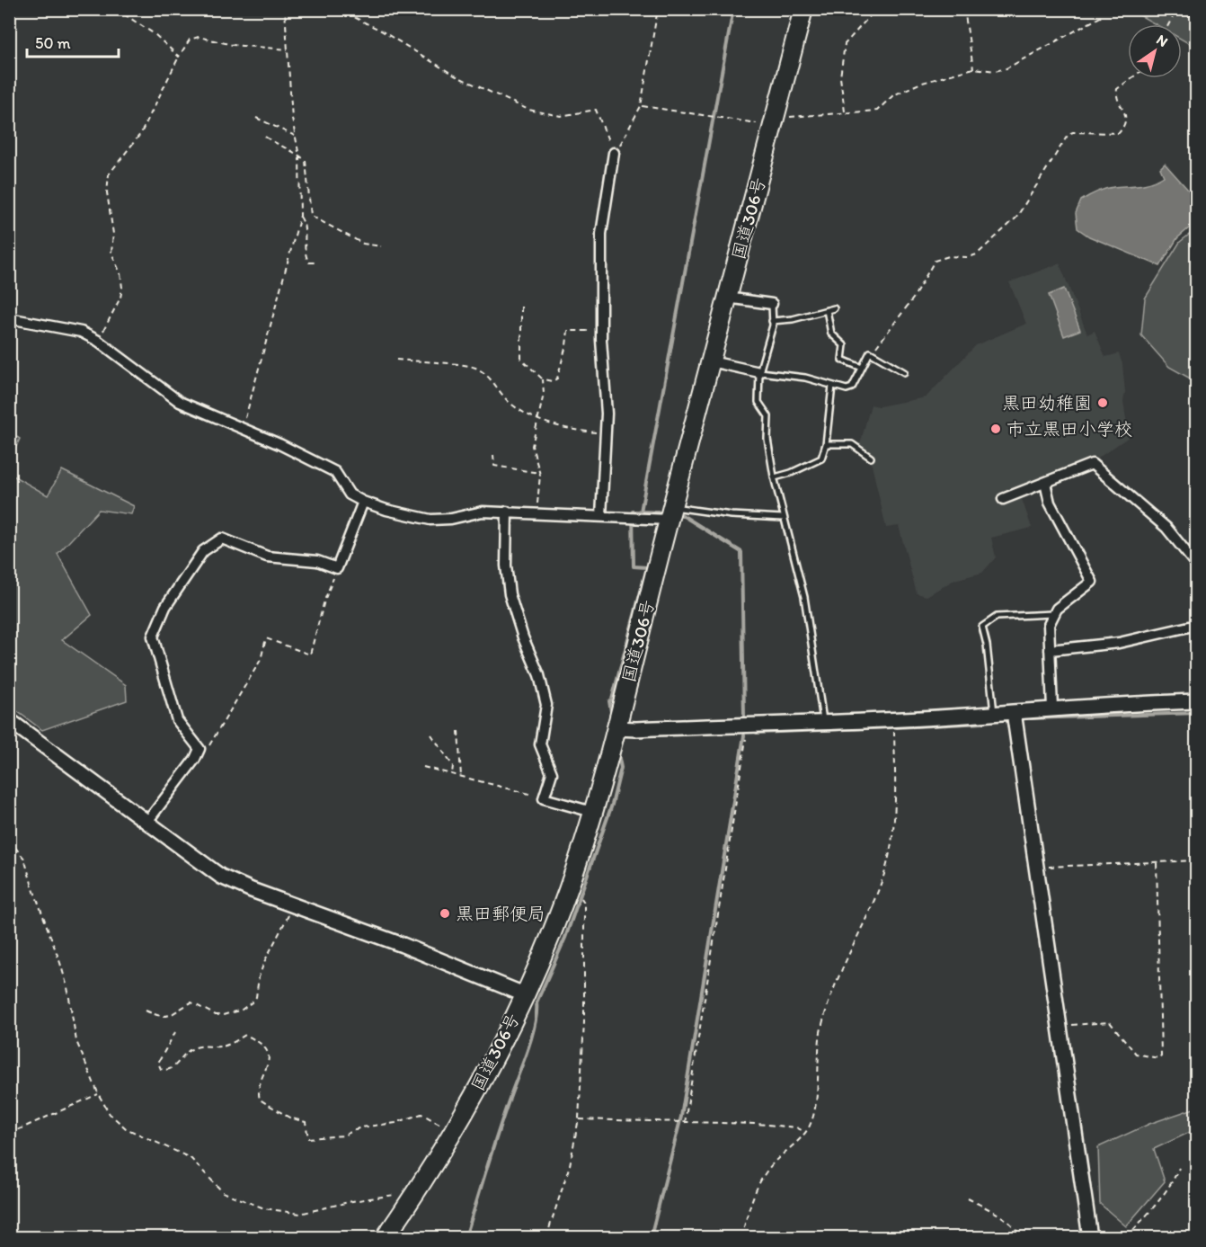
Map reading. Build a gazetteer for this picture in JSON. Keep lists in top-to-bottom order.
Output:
{
  "streets": {
    "highway": ["国道306号"]
  },
  "places": ["黒田幼稚園", "市立黒田小学校", "黒田郵便局"],
  "scale_bar": "50 m",
  "north": "top right"
}
